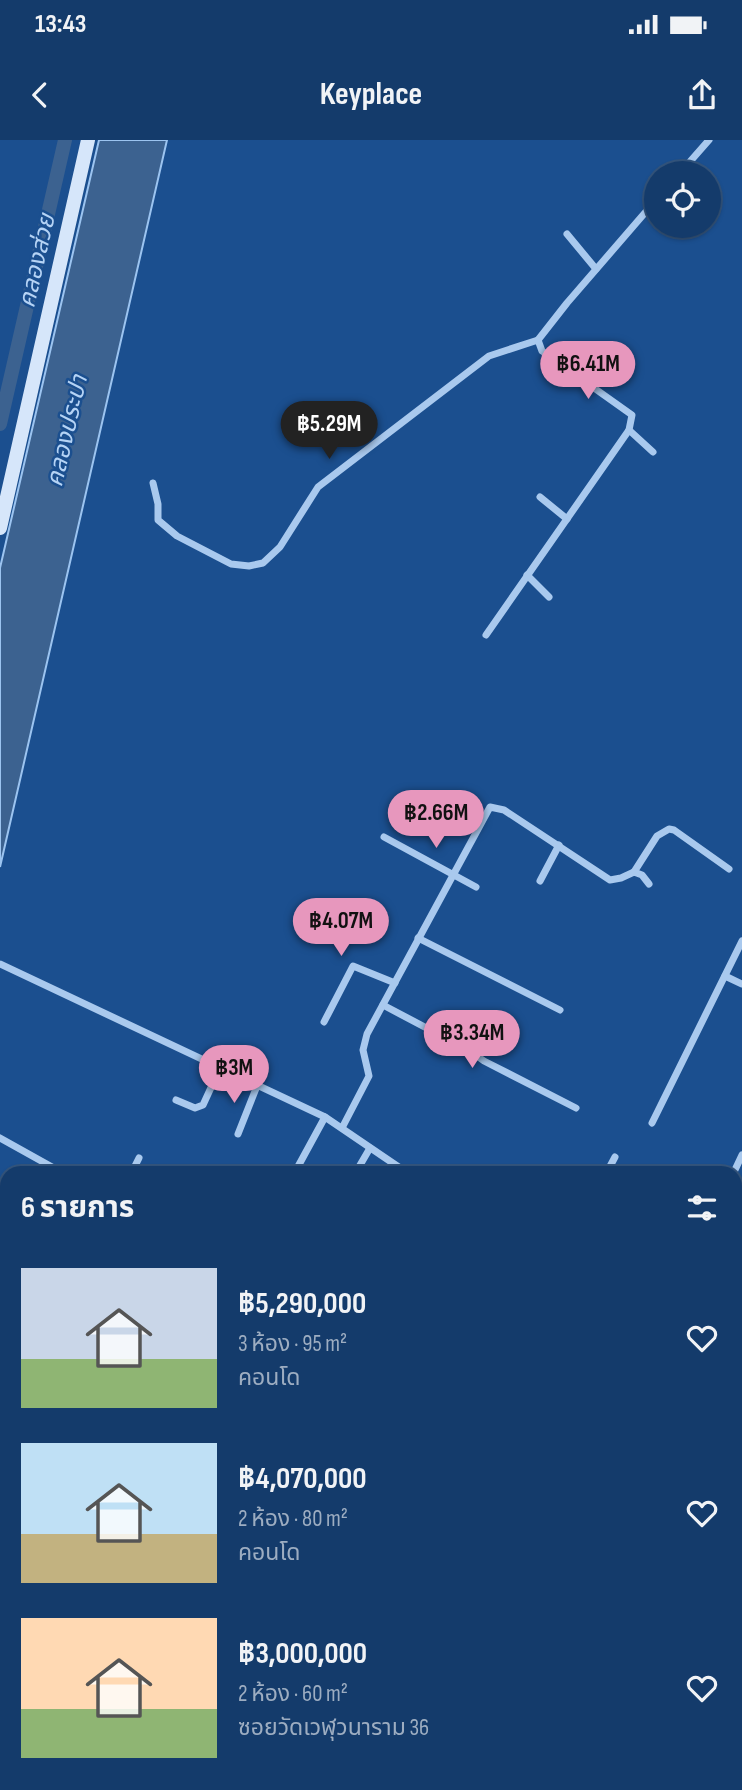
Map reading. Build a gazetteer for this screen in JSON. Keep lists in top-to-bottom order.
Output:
{
  "water": ["คลองส่วย", "คลองประปา"],
  "page": {
    "status": "13:43",
    "header": "Keyplace",
    "price": [
      "฿6.41M",
      "฿5.29M",
      "฿2.66M",
      "฿4.07M",
      "฿3.34M",
      "฿3M"
    ],
    "heading": "6 รายการ",
    "list": [
      {
        "name": "฿5,290,000",
        "note": "3 ห้อง · 95 m² · คอนโด"
      },
      {
        "name": "฿4,070,000",
        "note": "2 ห้อง · 80 m² · คอนโด"
      },
      {
        "name": "฿3,000,000",
        "note": "2 ห้อง · 60 m² · ซอยวัดเวฬุวนาราม 36"
      }
    ]
  }
}
